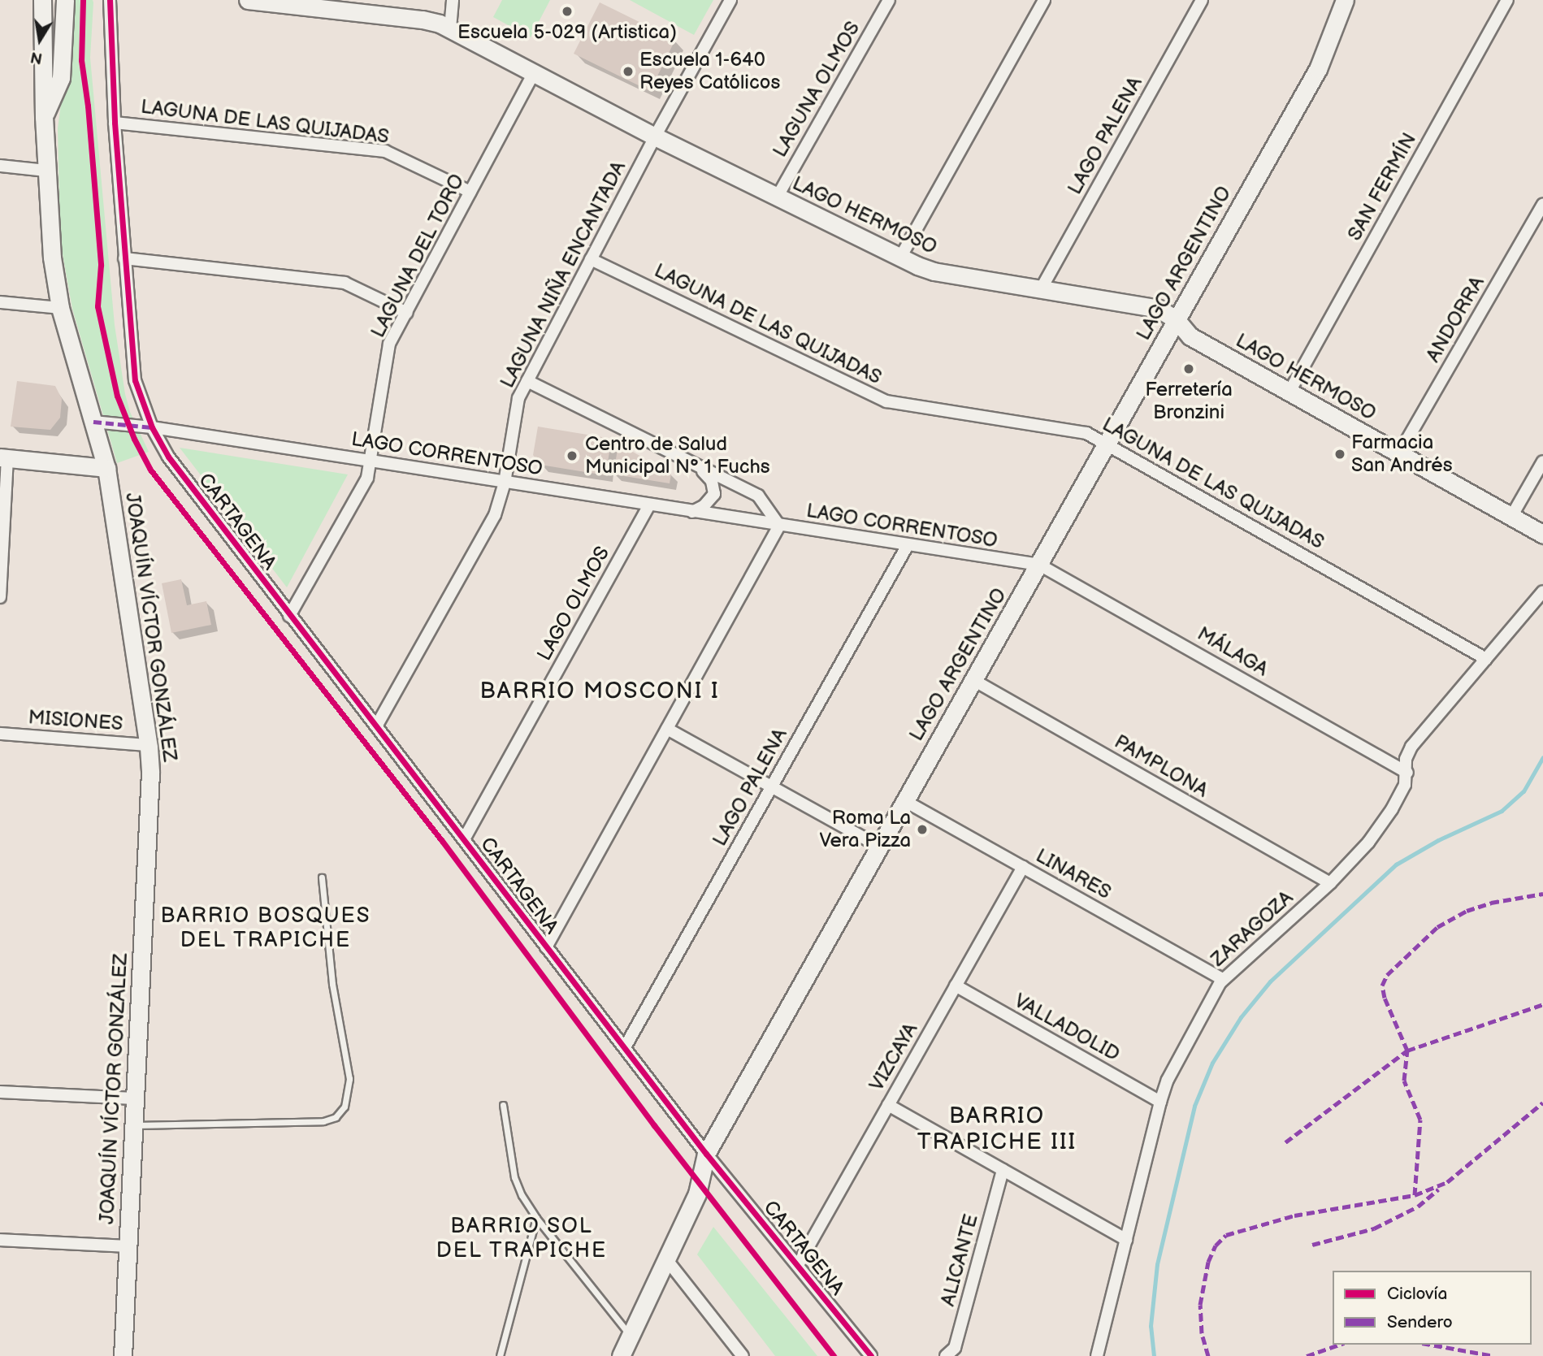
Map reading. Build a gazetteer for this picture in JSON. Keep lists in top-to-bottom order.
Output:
{
  "streets": {
    "street": [
      "LAGUNA OLMOS",
      "LAGUNA DE LAS QUIJADAS",
      "LAGO PALENA",
      "SAN FERMÍN",
      "LAGO HERMOSO",
      "LAGUNA DEL TORO",
      "LAGO ARGENTINO",
      "LAGUNA NIÑA ENCANTADA",
      "ANDORRA",
      "LAGO CORRENTOSO",
      "CARTAGENA",
      "LAGO OLMOS",
      "JOAQUÍN VÍCTOR GONZÁLEZ",
      "MÁLAGA",
      "MISIONES",
      "PAMPLONA",
      "LINARES",
      "ZARAGOZA",
      "VALLADOLID",
      "VIZCAYA",
      "ALICANTE"
    ]
  },
  "crossings": [
    ["LAGUNA OLMOS", "LAGO HERMOSO"],
    ["LAGUNA DE LAS QUIJADAS", "LAGUNA DEL TORO"],
    ["LAGUNA DE LAS QUIJADAS", "LAGO ARGENTINO"],
    ["LAGUNA DE LAS QUIJADAS", "LAGUNA NIÑA ENCANTADA"],
    ["LAGUNA DE LAS QUIJADAS", "CARTAGENA"],
    ["LAGUNA DE LAS QUIJADAS", "ZARAGOZA"],
    ["LAGO PALENA", "LAGO HERMOSO"],
    ["LAGO PALENA", "LAGO CORRENTOSO"],
    ["LAGO PALENA", "CARTAGENA"],
    ["SAN FERMÍN", "LAGO HERMOSO"],
    ["LAGO HERMOSO", "LAGUNA DEL TORO"],
    ["LAGO HERMOSO", "LAGO ARGENTINO"],
    ["LAGO HERMOSO", "LAGUNA NIÑA ENCANTADA"],
    ["LAGO HERMOSO", "ANDORRA"],
    ["LAGUNA DEL TORO", "LAGO CORRENTOSO"],
    ["LAGUNA DEL TORO", "CARTAGENA"],
    ["LAGO ARGENTINO", "LAGO CORRENTOSO"],
    ["LAGO ARGENTINO", "CARTAGENA"],
    ["LAGO ARGENTINO", "MÁLAGA"],
    ["LAGO ARGENTINO", "PAMPLONA"],
    ["LAGO ARGENTINO", "LINARES"],
    ["LAGUNA NIÑA ENCANTADA", "LAGO CORRENTOSO"],
    ["LAGUNA NIÑA ENCANTADA", "CARTAGENA"],
    ["LAGO CORRENTOSO", "CARTAGENA"],
    ["LAGO CORRENTOSO", "LAGO OLMOS"],
    ["LAGO CORRENTOSO", "JOAQUÍN VÍCTOR GONZÁLEZ"],
    ["LAGO CORRENTOSO", "MÁLAGA"],
    ["CARTAGENA", "LAGO OLMOS"],
    ["CARTAGENA", "VIZCAYA"],
    ["JOAQUÍN VÍCTOR GONZÁLEZ", "MISIONES"],
    ["MÁLAGA", "ZARAGOZA"],
    ["PAMPLONA", "ZARAGOZA"],
    ["LINARES", "ZARAGOZA"],
    ["LINARES", "VIZCAYA"],
    ["ZARAGOZA", "VALLADOLID"],
    ["VALLADOLID", "VIZCAYA"]
  ],
  "districts": [
    "BARRIO MOSCONI I",
    "BARRIO BOSQUES DEL TRAPICHE",
    "BARRIO TRAPICHE III",
    "BARRIO SOL DEL TRAPICHE"
  ],
  "places": [
    "Escuela 5-029 (Artistica)",
    "Escuela 1-640 Reyes Católicos",
    "Ferretería Bronzini",
    "Farmacia San Andrés",
    "Centro de Salud Municipal N° 1 Fuchs",
    "Roma La Vera Pizza"
  ],
  "legend": ["Ciclovía", "Sendero"],
  "north": "bottom"
}
